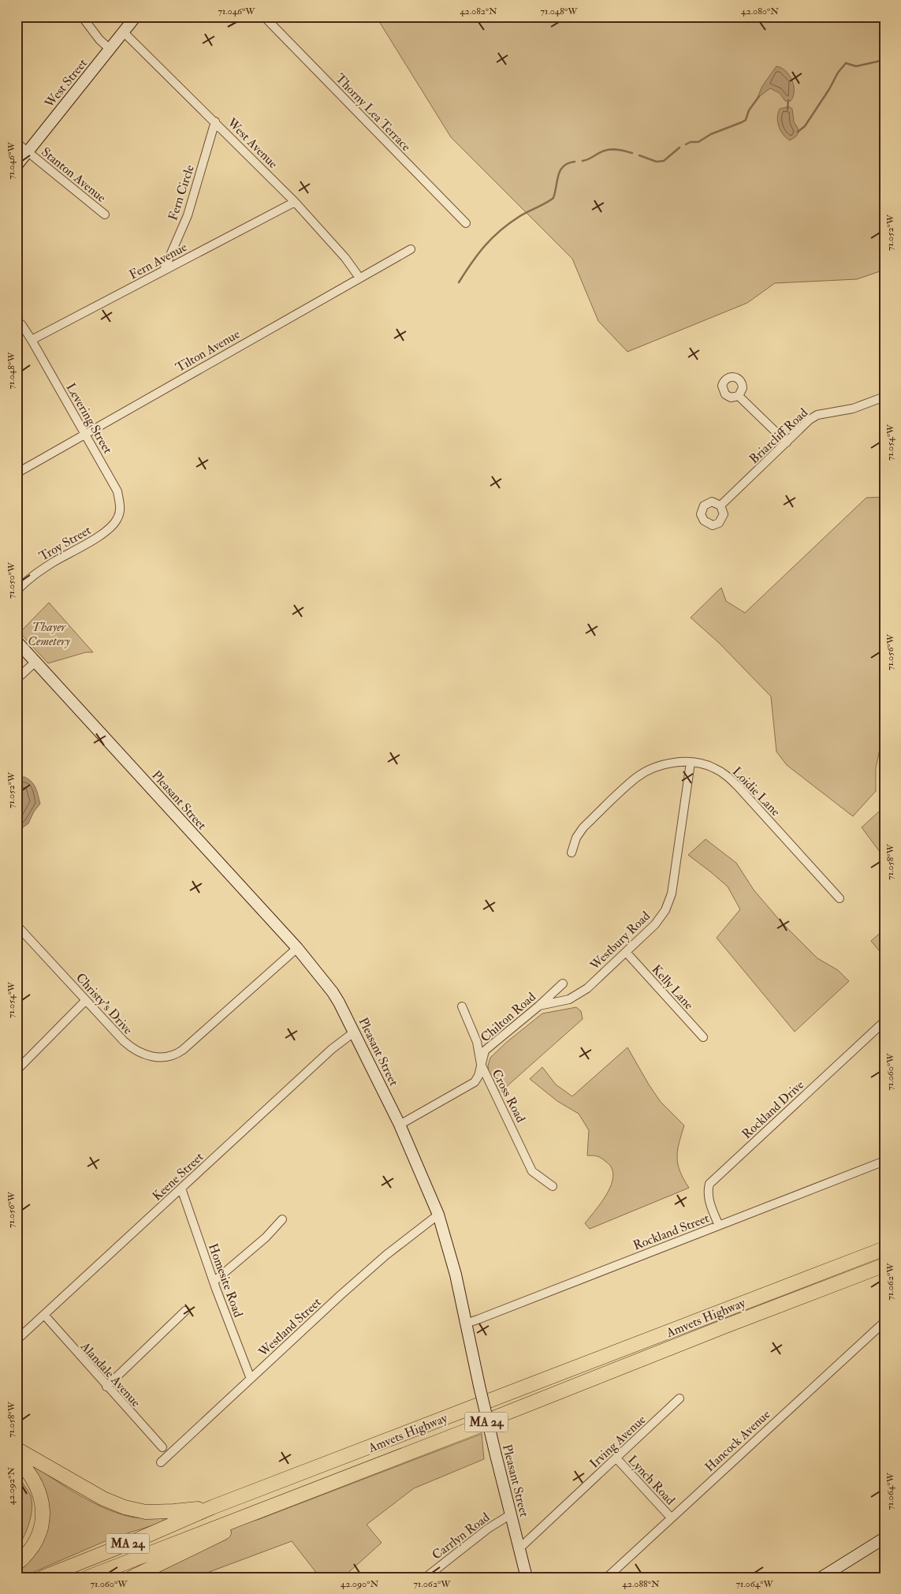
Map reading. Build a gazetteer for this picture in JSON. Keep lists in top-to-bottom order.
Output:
{
  "streets": {
    "highway": ["Amvets Highway", "MA 24"],
    "main road": ["West Street", "Pleasant Street"],
    "street": [
      "Thorny Lea Terrace",
      "West Avenue",
      "Stanton Avenue",
      "Fern Circle",
      "Fern Avenue",
      "Tilton Avenue",
      "Levering Street",
      "Briarcliff Road",
      "Troy Street",
      "Loidie Lane",
      "Westbury Road",
      "Kelly Lane",
      "Christy's Drive",
      "Chilton Road",
      "Cross Road",
      "Rockland Drive",
      "Keene Street",
      "Rockland Street",
      "Homesite Road",
      "Westland Street",
      "Alandale Avenue",
      "Hancock Avenue",
      "Irving Avenue",
      "Lynch Road",
      "Carrlyn Road"
    ]
  },
  "crossings": [
    ["West Street", "West Avenue"],
    ["West Street", "Stanton Avenue"],
    ["West Avenue", "Fern Circle"],
    ["West Avenue", "Fern Avenue"],
    ["West Avenue", "Tilton Avenue"],
    ["Fern Circle", "Fern Avenue"],
    ["Fern Avenue", "Levering Street"],
    ["Tilton Avenue", "Levering Street"],
    ["Levering Street", "Troy Street"],
    ["Loidie Lane", "Westbury Road"],
    ["Pleasant Street", "Christy's Drive"],
    ["Pleasant Street", "Chilton Road"],
    ["Pleasant Street", "Keene Street"],
    ["Pleasant Street", "Rockland Street"],
    ["Pleasant Street", "Westland Street"],
    ["Pleasant Street", "Irving Avenue"],
    ["Pleasant Street", "Carrlyn Road"],
    ["Westbury Road", "Kelly Lane"],
    ["Westbury Road", "Chilton Road"],
    ["Chilton Road", "Cross Road"],
    ["Rockland Drive", "Rockland Street"],
    ["Keene Street", "Homesite Road"],
    ["Keene Street", "Alandale Avenue"],
    ["Homesite Road", "Westland Street"],
    ["Hancock Avenue", "Lynch Road"],
    ["Irving Avenue", "Lynch Road"]
  ],
  "parks": ["Thayer Cemetery"],
  "coordinates": [
    "71.046°W",
    "42.082°N",
    "71.048°W",
    "42.080°N",
    "71.052°W",
    "71.054°W",
    "71.050°W",
    "71.056°W",
    "71.058°W",
    "71.060°W",
    "71.062°W",
    "42.092°N",
    "71.064°W",
    "42.090°N",
    "42.088°N"
  ]
}
